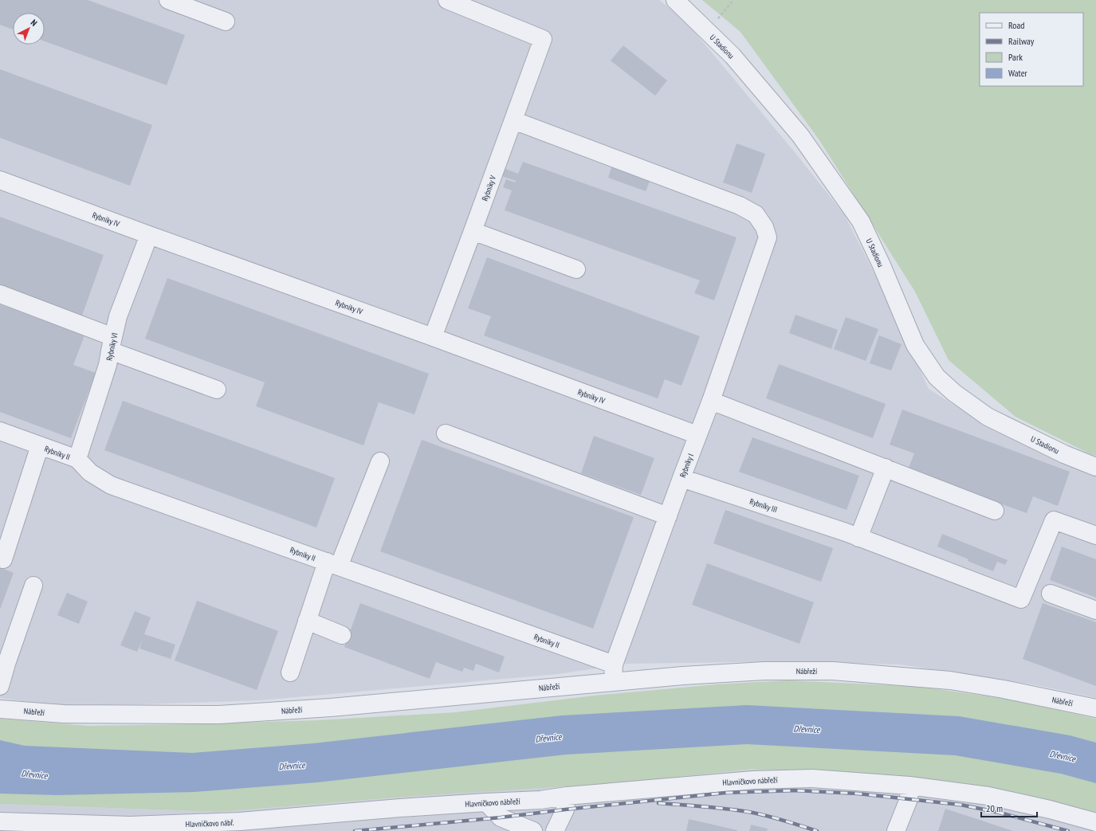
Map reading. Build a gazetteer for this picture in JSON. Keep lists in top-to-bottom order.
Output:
{
  "streets": {
    "street": [
      "U Stadionu",
      "Rybníky V",
      "Rybníky IV",
      "Rybníky VI",
      "Rybníky II",
      "Rybníky I",
      "Rybníky III",
      "Nábřeží",
      "Hlavničkovo nábřeží",
      "Hlavničkovo nábř."
    ]
  },
  "crossings": [
    ["Rybníky V", "Rybníky IV"],
    ["Rybníky V", "Rybníky I"],
    ["Rybníky IV", "Rybníky VI"],
    ["Rybníky IV", "Rybníky I"],
    ["Rybníky VI", "Rybníky II"],
    ["Rybníky II", "Rybníky I"],
    ["Rybníky I", "Rybníky III"],
    ["Rybníky I", "Nábřeží"],
    ["Hlavničkovo nábřeží", "Hlavničkovo nábř."]
  ],
  "water": ["Dřevnice"],
  "legend": [
    "Road",
    "Railway",
    "Park",
    "Water"
  ],
  "scale_bar": "20 m",
  "north": "top right"
}
